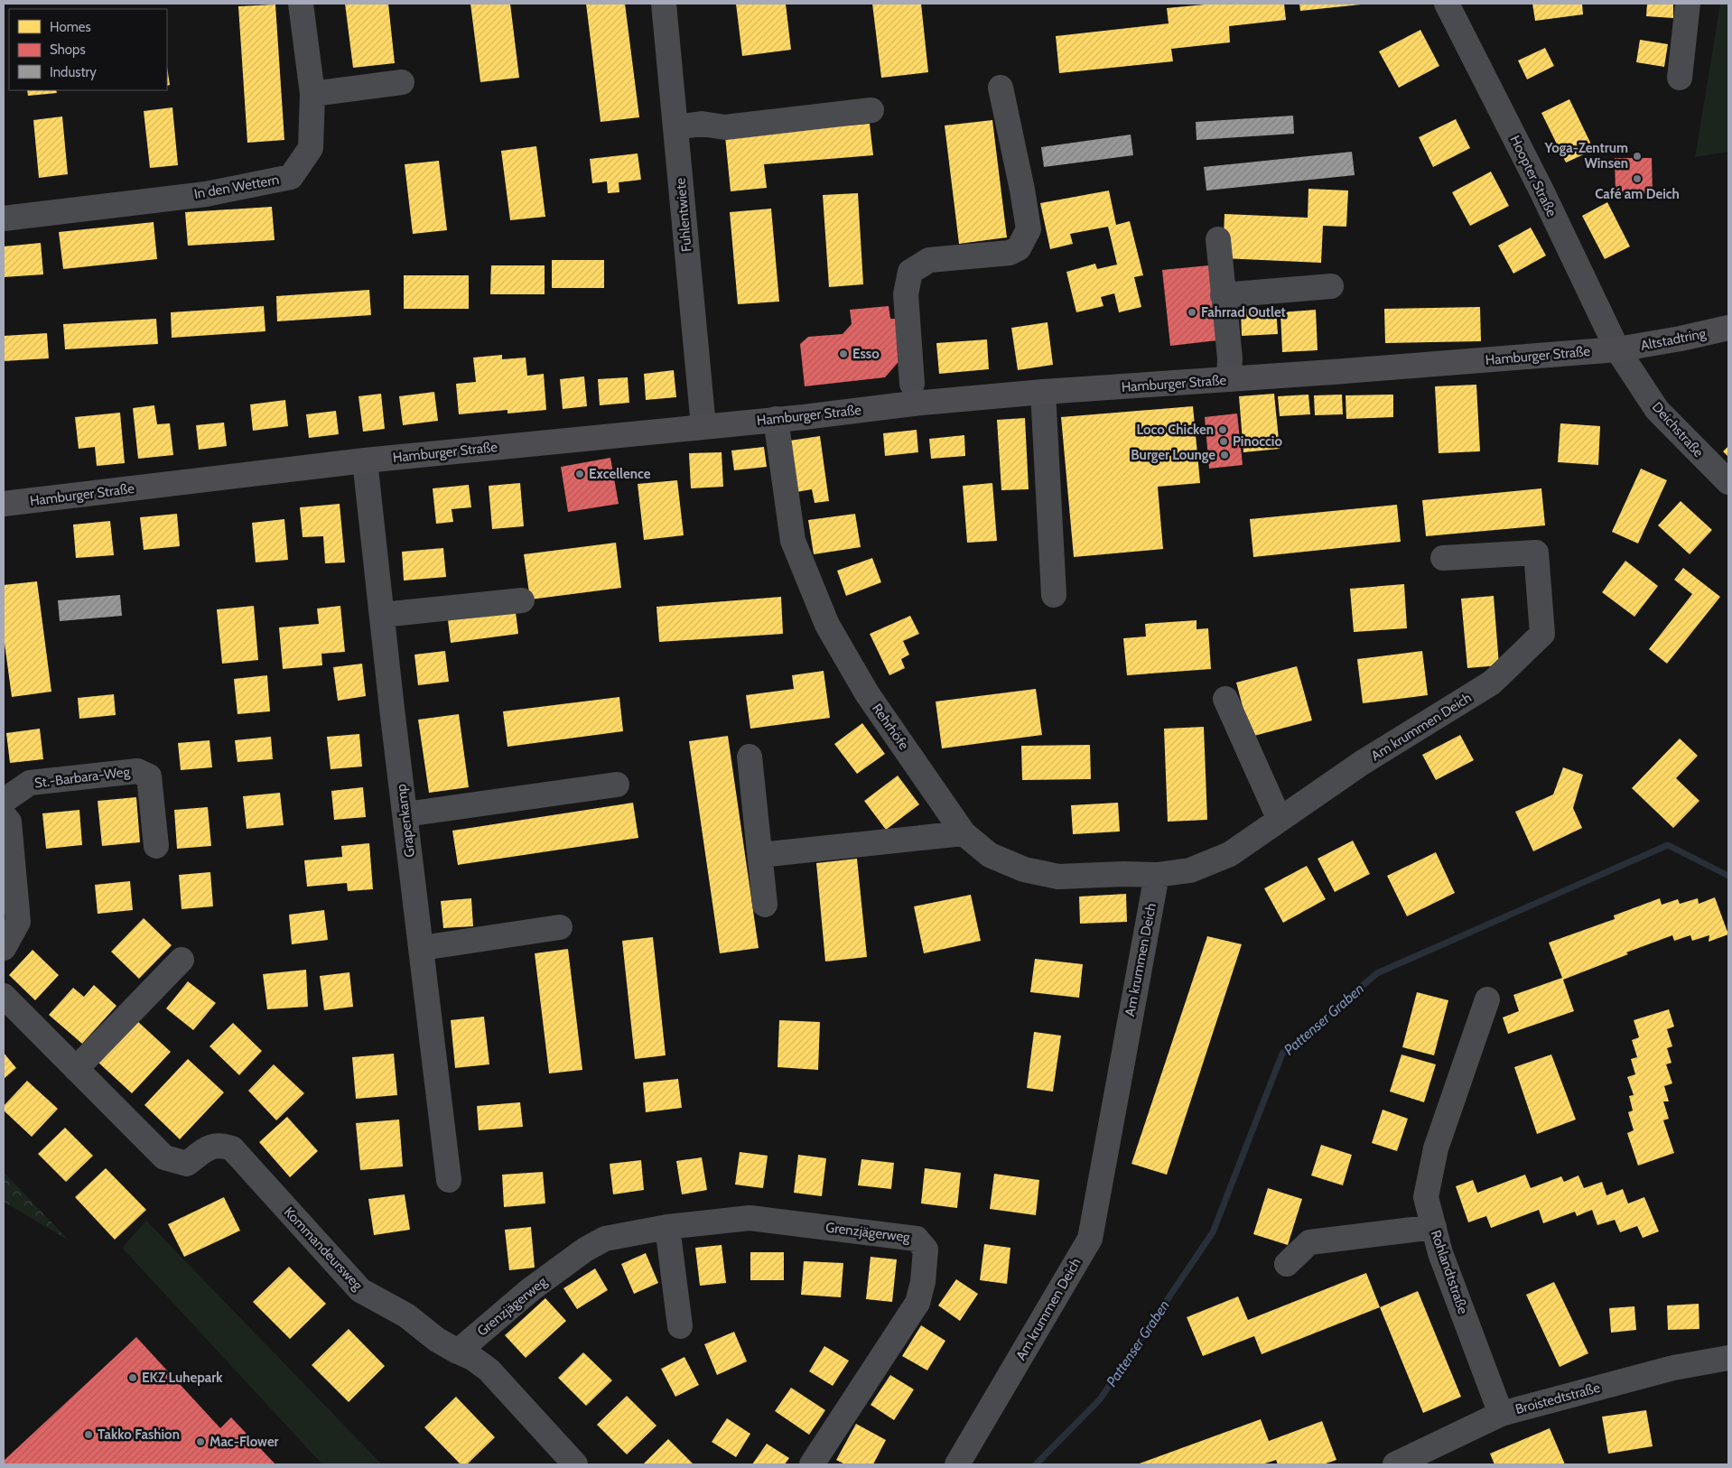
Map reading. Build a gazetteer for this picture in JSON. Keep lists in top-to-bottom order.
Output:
{
  "streets": {
    "main road": ["Altstadtring", "Hamburger Straße"],
    "street": [
      "Hoopter Straße",
      "In den Wettern",
      "Fuhlentwiete",
      "Deichstraße",
      "Rehrhöfe",
      "Am krummen Deich",
      "St.-Barbara-Weg",
      "Grapenkamp",
      "Grenzjägerweg",
      "Kommandeursweg",
      "Rohlandtstraße",
      "Broistedtstraße"
    ]
  },
  "crossings": [
    ["Hoopter Straße", "Altstadtring"],
    ["Hoopter Straße", "Hamburger Straße"],
    ["Hoopter Straße", "Deichstraße"],
    ["Fuhlentwiete", "Hamburger Straße"],
    ["Altstadtring", "Hamburger Straße"],
    ["Altstadtring", "Deichstraße"],
    ["Hamburger Straße", "Deichstraße"],
    ["Hamburger Straße", "Rehrhöfe"],
    ["Hamburger Straße", "Grapenkamp"],
    ["Rehrhöfe", "Am krummen Deich"],
    ["Grenzjägerweg", "Kommandeursweg"],
    ["Rohlandtstraße", "Broistedtstraße"]
  ],
  "water": ["Pattenser Graben"],
  "places": [
    "Yoga-Zentrum Winsen",
    "Café am Deich",
    "Fahrrad Outlet",
    "Esso",
    "Loco Chicken",
    "Pinoccio",
    "Burger Lounge",
    "Excellence",
    "EKZ Luhepark",
    "Takko Fashion",
    "Mac-Flower"
  ],
  "legend": ["Homes", "Shops", "Industry"]
}
